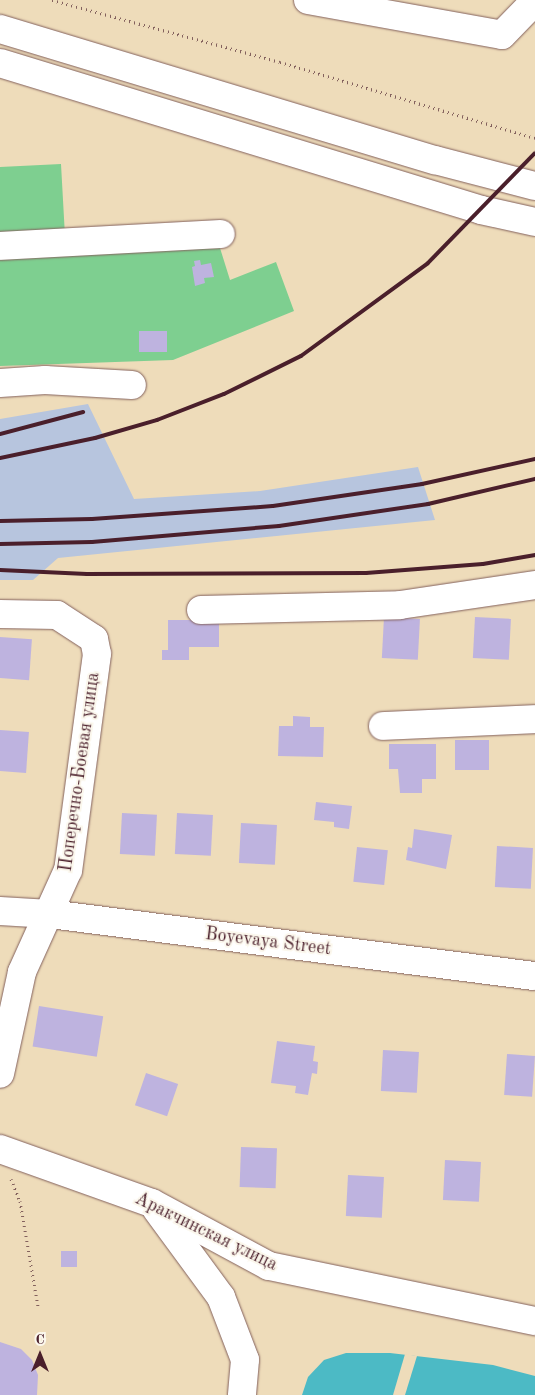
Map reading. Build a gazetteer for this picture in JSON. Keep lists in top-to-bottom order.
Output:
{
  "streets": {
    "main road": ["Поперечно-Боевая улица", "Boyevaya Street", "Аракчинская улица"]
  },
  "crossings": [
    ["Поперечно-Боевая улица", "Boyevaya Street"]
  ],
  "north": "top"
}
